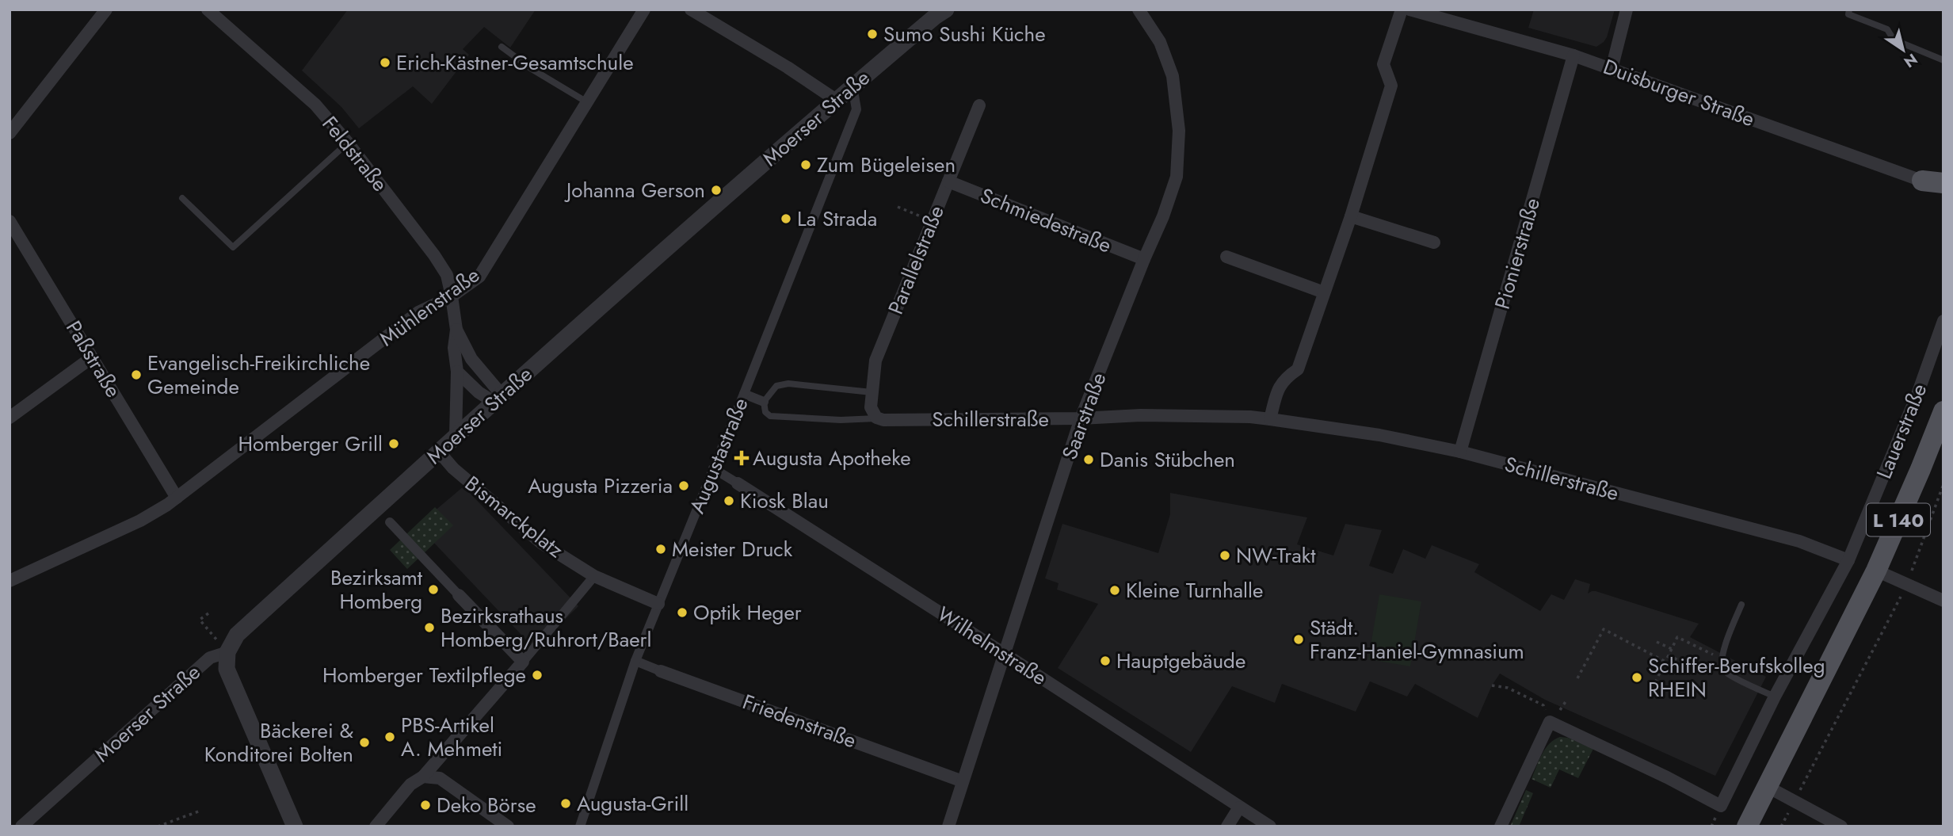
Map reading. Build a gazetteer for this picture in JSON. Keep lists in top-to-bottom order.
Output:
{
  "streets": {
    "main road": ["Lauerstraße", "L 140"],
    "street": [
      "Duisburger Straße",
      "Moerser Straße",
      "Feldstraße",
      "Schmiedestraße",
      "Pionierstraße",
      "Parallelstraße",
      "Mühlenstraße",
      "Paßstraße",
      "Saarstraße",
      "Schillerstraße",
      "Augustastraße",
      "Bismarckplatz",
      "Wilhelmstraße",
      "Friedenstraße"
    ]
  },
  "crossings": [
    ["Duisburger Straße", "Pionierstraße"],
    ["Moerser Straße", "Feldstraße"],
    ["Moerser Straße", "Augustastraße"],
    ["Moerser Straße", "Bismarckplatz"],
    ["Feldstraße", "Mühlenstraße"],
    ["Schmiedestraße", "Parallelstraße"],
    ["Schmiedestraße", "Saarstraße"],
    ["Pionierstraße", "Schillerstraße"],
    ["Parallelstraße", "Schillerstraße"],
    ["Mühlenstraße", "Paßstraße"],
    ["Saarstraße", "Schillerstraße"],
    ["Saarstraße", "Wilhelmstraße"],
    ["Saarstraße", "Friedenstraße"],
    ["Schillerstraße", "Lauerstraße"],
    ["Augustastraße", "Bismarckplatz"],
    ["Augustastraße", "Wilhelmstraße"],
    ["Augustastraße", "Friedenstraße"]
  ],
  "places": {
    "other": [
      "Sumo Sushi Küche",
      "Erich-Kästner-Gesamtschule",
      "Zum Bügeleisen",
      "Johanna Gerson",
      "La Strada",
      "Evangelisch-Freikirchliche Gemeinde",
      "Homberger Grill",
      "Danis Stübchen",
      "Augusta Pizzeria",
      "Kiosk Blau",
      "Meister Druck",
      "NW-Trakt",
      "Bezirksamt Homberg",
      "Kleine Turnhalle",
      "Optik Heger",
      "Bezirksrathaus Homberg/Ruhrort/Baerl",
      "Städt. Franz-Haniel-Gymnasium",
      "Hauptgebäude",
      "Homberger Textilpflege",
      "Schiffer-Berufskolleg RHEIN",
      "PBS-Artikel A. Mehmeti",
      "Bäckerei & Konditorei Bolten",
      "Augusta-Grill",
      "Deko Börse"
    ],
    "health": ["Augusta Apotheke"]
  },
  "north": "bottom right"
}
